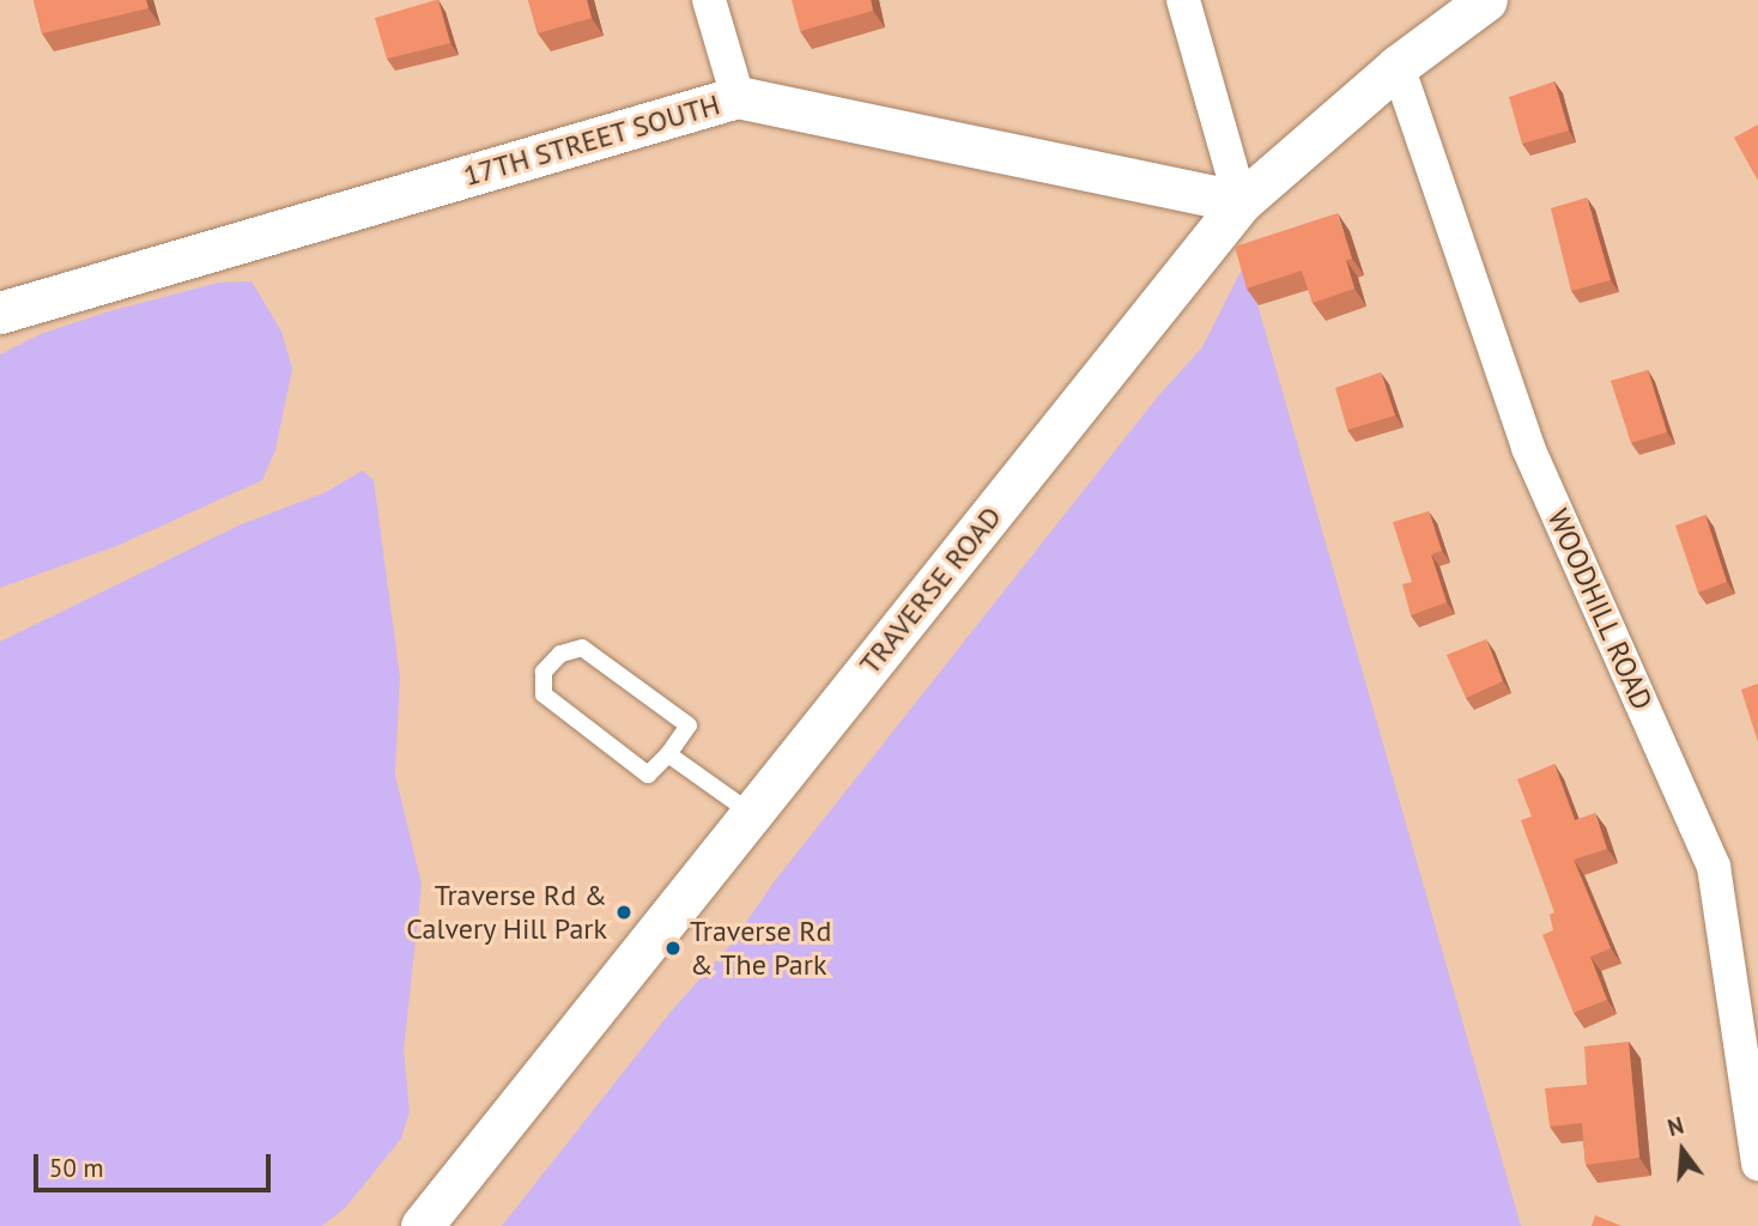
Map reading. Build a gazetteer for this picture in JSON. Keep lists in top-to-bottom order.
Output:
{
  "streets": {
    "street": ["17TH STREET SOUTH", "TRAVERSE ROAD", "WOODHILL ROAD"]
  },
  "crossings": [
    ["17TH STREET SOUTH", "TRAVERSE ROAD"],
    ["TRAVERSE ROAD", "WOODHILL ROAD"]
  ],
  "places": ["Traverse Rd & Calvery Hill Park", "Traverse Rd & The Park"],
  "scale_bar": "50 m",
  "north": "top"
}
